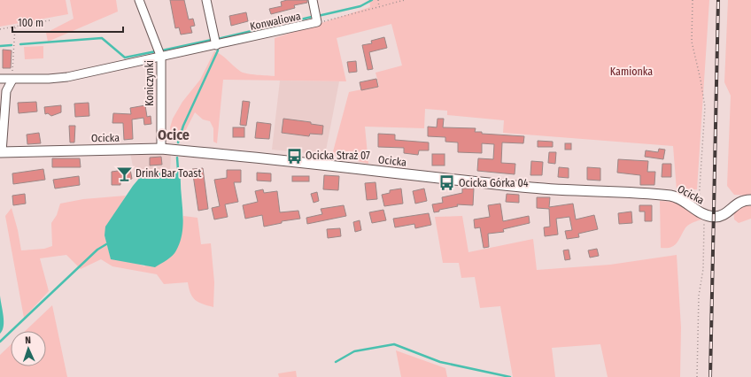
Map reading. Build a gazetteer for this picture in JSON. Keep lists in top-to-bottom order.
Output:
{
  "streets": {
    "street": ["Konwaliowa", "Koniczynki", "Ocicka"]
  },
  "crossings": [
    ["Konwaliowa", "Koniczynki"],
    ["Koniczynki", "Ocicka"]
  ],
  "districts": ["Ocice"],
  "parks": ["Kamionka"],
  "places": {
    "bus stop": ["Ocicka Straż 07", "Ocicka Górka 04"],
    "bar": ["Drink Bar Toast"]
  },
  "scale_bar": "100 m",
  "north": "top"
}
